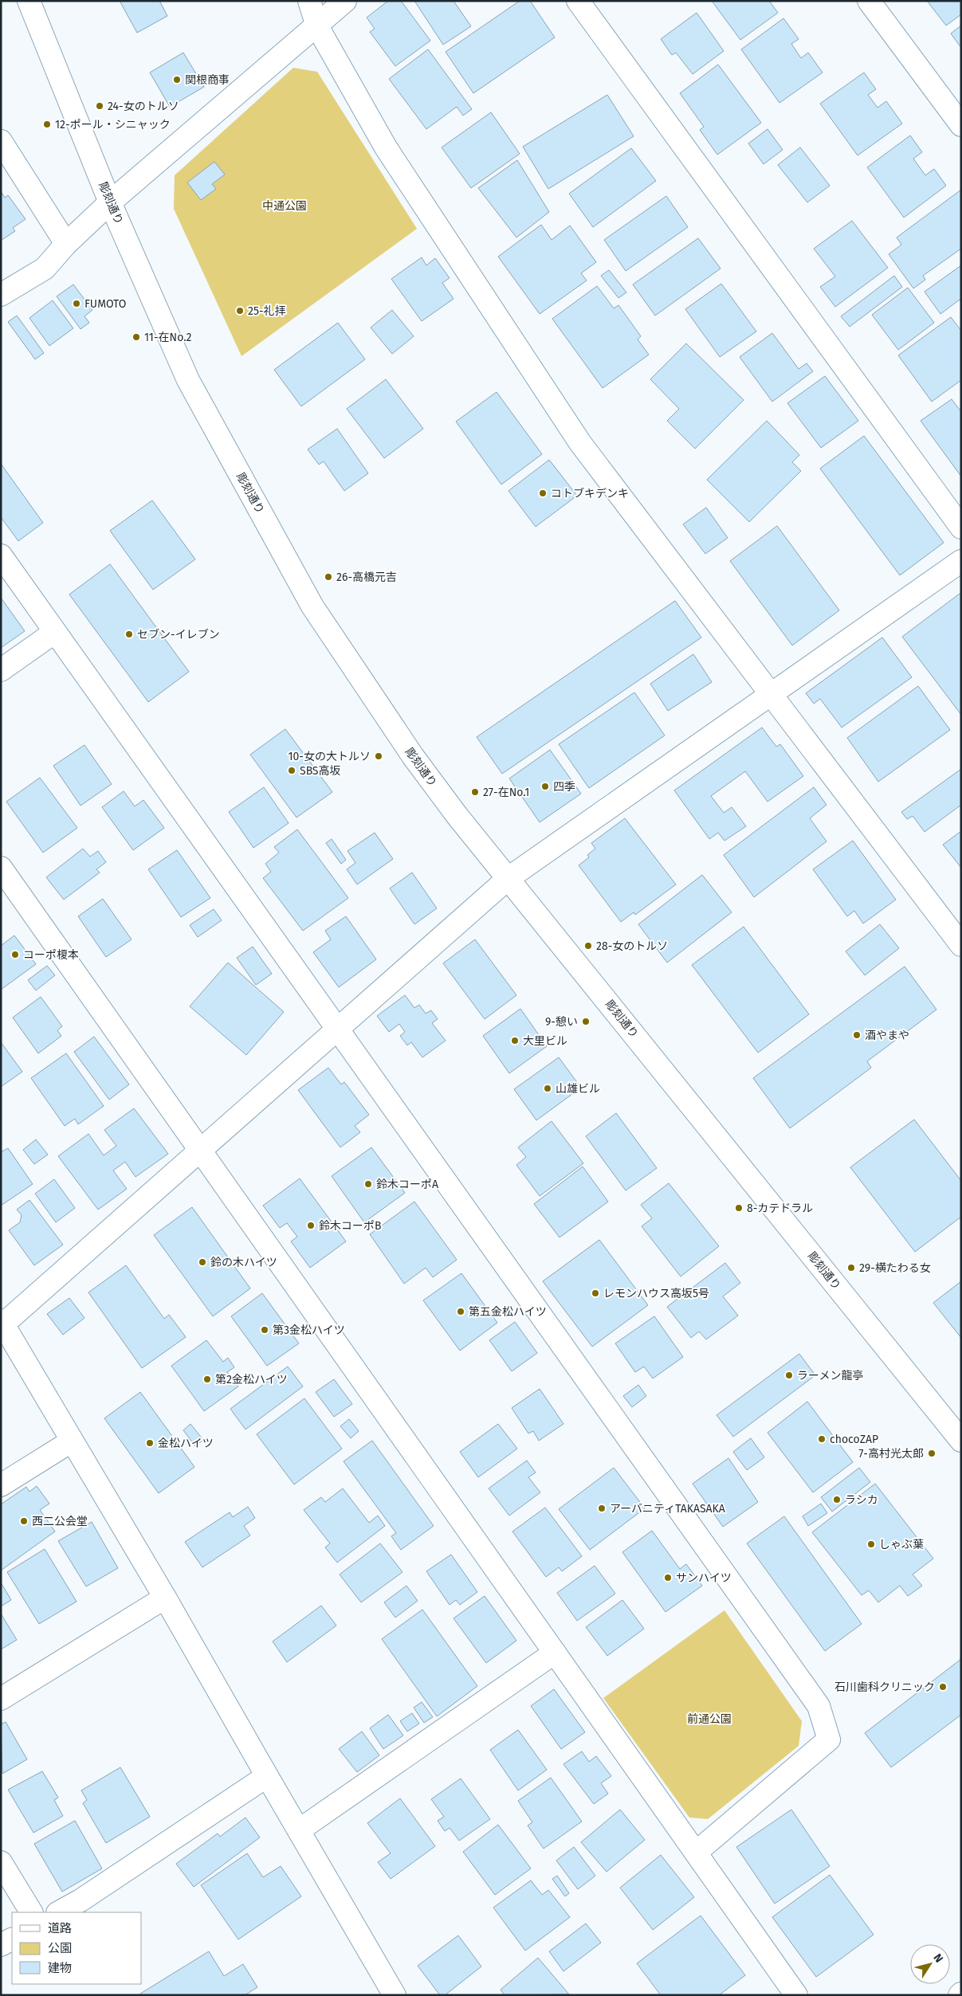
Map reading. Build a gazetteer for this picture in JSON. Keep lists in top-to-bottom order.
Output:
{
  "streets": {
    "street": ["彫刻通り"]
  },
  "parks": ["中通公園", "前通公園"],
  "places": [
    "関根商事",
    "24-女のトルソ",
    "12-ポール・シニャック",
    "FUMOTO",
    "25-礼拝",
    "11-在No.2",
    "コトブキデンキ",
    "26-高橋元吉",
    "セブン-イレブン",
    "10-女の大トルソ",
    "SBS高坂",
    "四季",
    "27-在No.1",
    "28-女のトルソ",
    "コーポ榎本",
    "9-憩い",
    "酒やまや",
    "大里ビル",
    "山雄ビル",
    "鈴木コーポA",
    "8-カテドラル",
    "鈴木コーポB",
    "鈴の木ハイツ",
    "29-横たわる女",
    "レモンハウス高坂5号",
    "第五金松ハイツ",
    "第3金松ハイツ",
    "ラーメン龍亭",
    "第2金松ハイツ",
    "chocoZAP",
    "金松ハイツ",
    "7-高村光太郎",
    "ラシカ",
    "アーバニティTAKASAKA",
    "西二公会堂",
    "しゃぶ葉",
    "サンハイツ",
    "石川歯科クリニック"
  ],
  "legend": ["道路", "公園", "建物"],
  "north": "top right"
}
